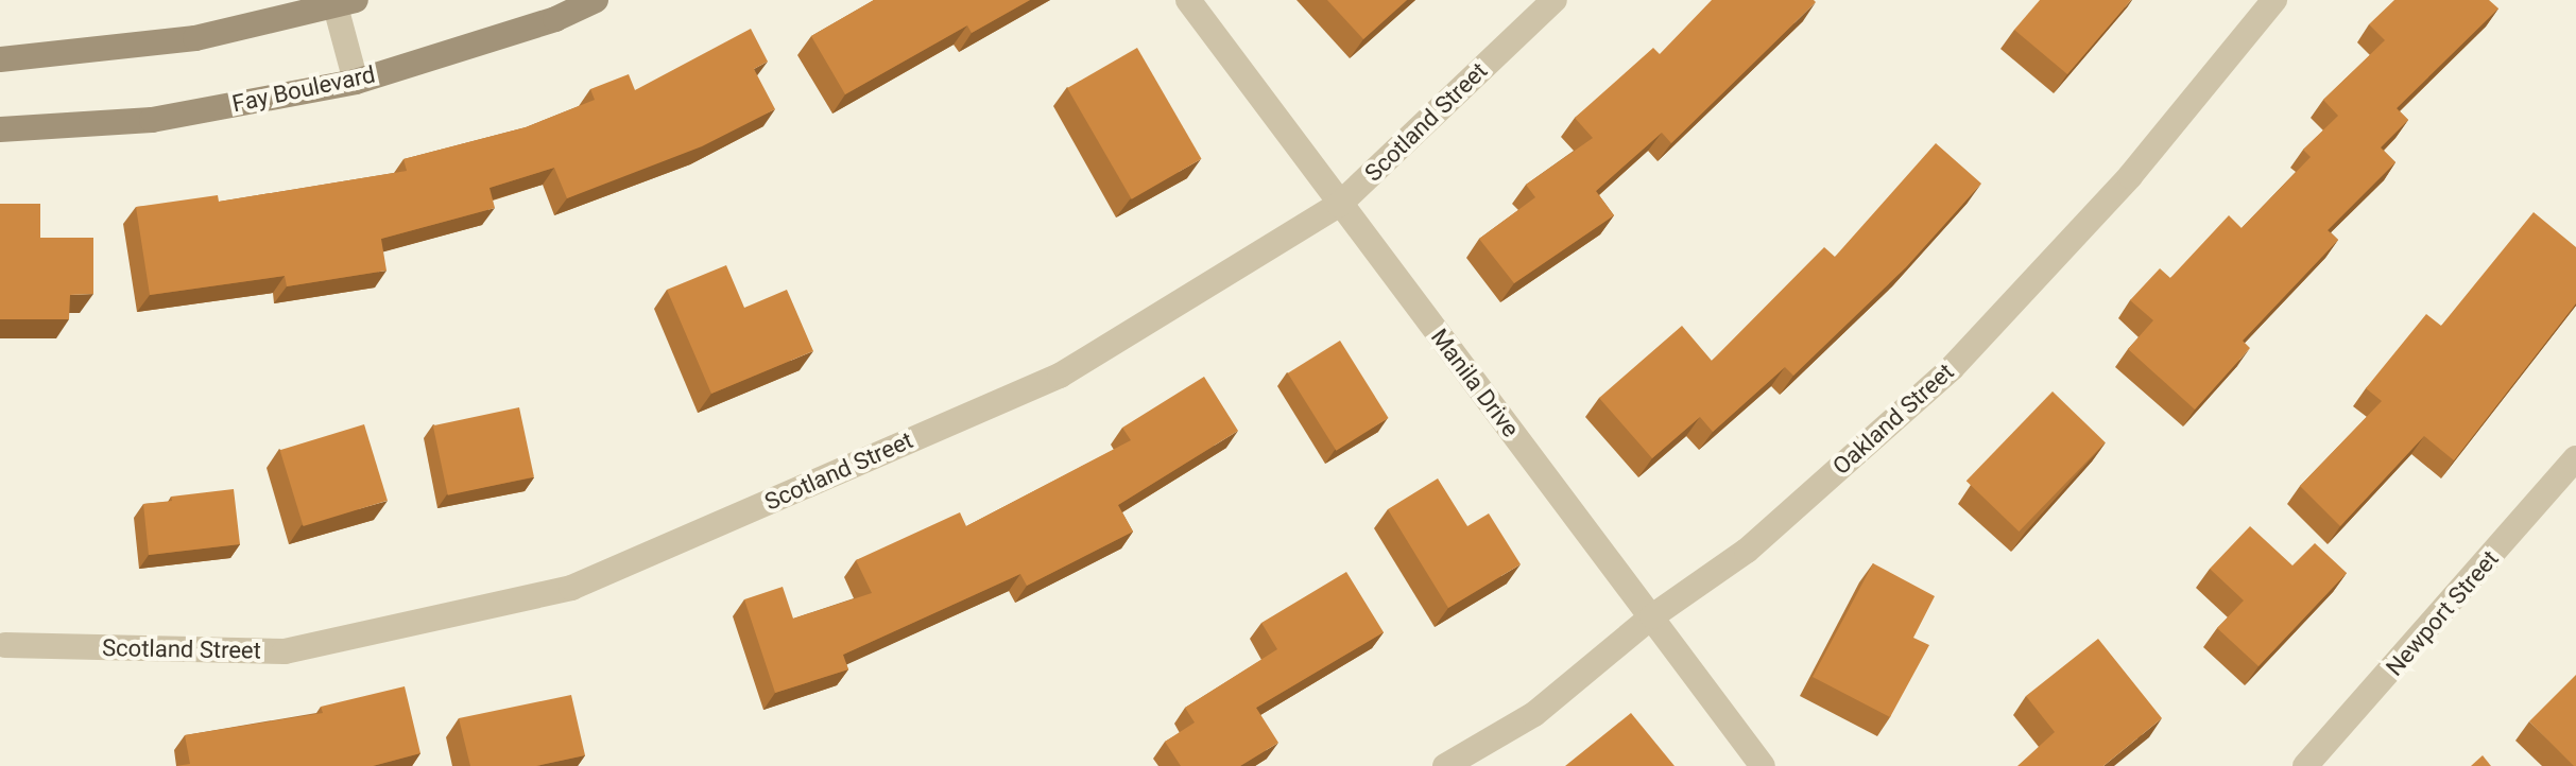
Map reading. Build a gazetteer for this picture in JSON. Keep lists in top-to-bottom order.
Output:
{
  "streets": {
    "main road": ["Fay Boulevard"],
    "street": [
      "Scotland Street",
      "Manila Drive",
      "Oakland Street",
      "Newport Street"
    ]
  },
  "crossings": [
    ["Scotland Street", "Manila Drive"],
    ["Manila Drive", "Oakland Street"]
  ]
}
